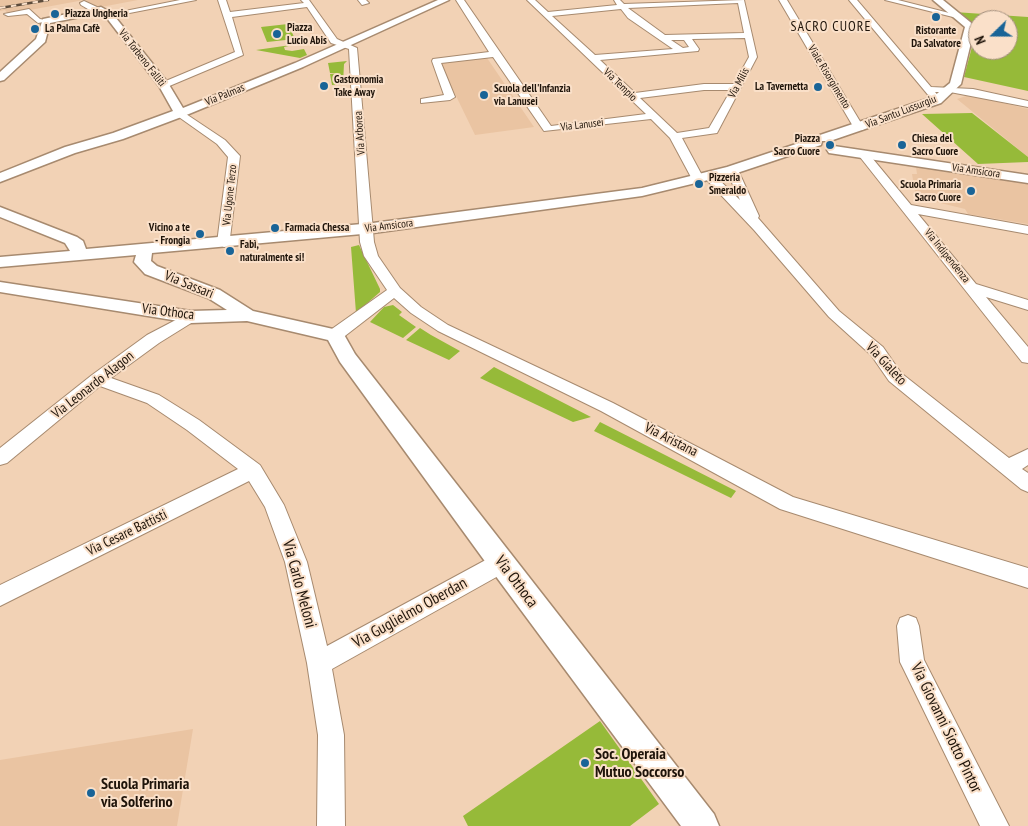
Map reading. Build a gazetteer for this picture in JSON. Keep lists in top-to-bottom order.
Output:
{
  "streets": {
    "street": [
      "Via Torbeno Falliti",
      "Viale Risorgimento",
      "Via Milis",
      "Via Tempio",
      "Via Palmas",
      "Via Santu Lussurgiu",
      "Via Lanusei",
      "Via Arborea",
      "Via Amsicora",
      "Via Ugone Terzo",
      "Via Indipendenza",
      "Via Sassari",
      "Via Othoca",
      "Via Gialeto",
      "Via Leonardo Alagon",
      "Via Aristana",
      "Via Cesare Battisti",
      "Via Carlo Meloni",
      "Via Guglielmo Oberdan",
      "Via Giovanni Siotto Pintor"
    ]
  },
  "crossings": [
    ["Via Torbeno Falliti", "Via Palmas"],
    ["Via Torbeno Falliti", "Via Ugone Terzo"],
    ["Viale Risorgimento", "Via Santu Lussurgiu"],
    ["Via Milis", "Via Tempio"],
    ["Via Tempio", "Via Lanusei"],
    ["Via Tempio", "Via Amsicora"],
    ["Via Tempio", "Via Gialeto"],
    ["Via Palmas", "Via Arborea"],
    ["Via Palmas", "Via Ugone Terzo"],
    ["Via Santu Lussurgiu", "Via Amsicora"],
    ["Via Arborea", "Via Amsicora"],
    ["Via Arborea", "Via Aristana"],
    ["Via Amsicora", "Via Ugone Terzo"],
    ["Via Amsicora", "Via Indipendenza"],
    ["Via Amsicora", "Via Sassari"],
    ["Via Amsicora", "Via Gialeto"],
    ["Via Amsicora", "Via Aristana"],
    ["Via Sassari", "Via Othoca"],
    ["Via Othoca", "Via Leonardo Alagon"],
    ["Via Othoca", "Via Guglielmo Oberdan"],
    ["Via Leonardo Alagon", "Via Carlo Meloni"],
    ["Via Cesare Battisti", "Via Carlo Meloni"],
    ["Via Carlo Meloni", "Via Guglielmo Oberdan"]
  ],
  "districts": ["SACRO CUORE"],
  "places": [
    "Piazza Ungheria",
    "Ristorante Da Salvatore",
    "La Palma Cafè",
    "Piazza Lucio Abis",
    "Gastronomia Take Away",
    "La Tavernetta",
    "Scuola dell'Infanzia via Lanusei",
    "Piazza Sacro Cuore",
    "Chiesa del Sacro Cuore",
    "Pizzeria Smeraldo",
    "Scuola Primaria Sacro Cuore",
    "Farmacia Chessa",
    "Vicino a te - Frongia",
    "Fabì, naturalmente si!",
    "Soc. Operaia Mutuo Soccorso",
    "Scuola Primaria via Solferino"
  ],
  "north": "left"
}
